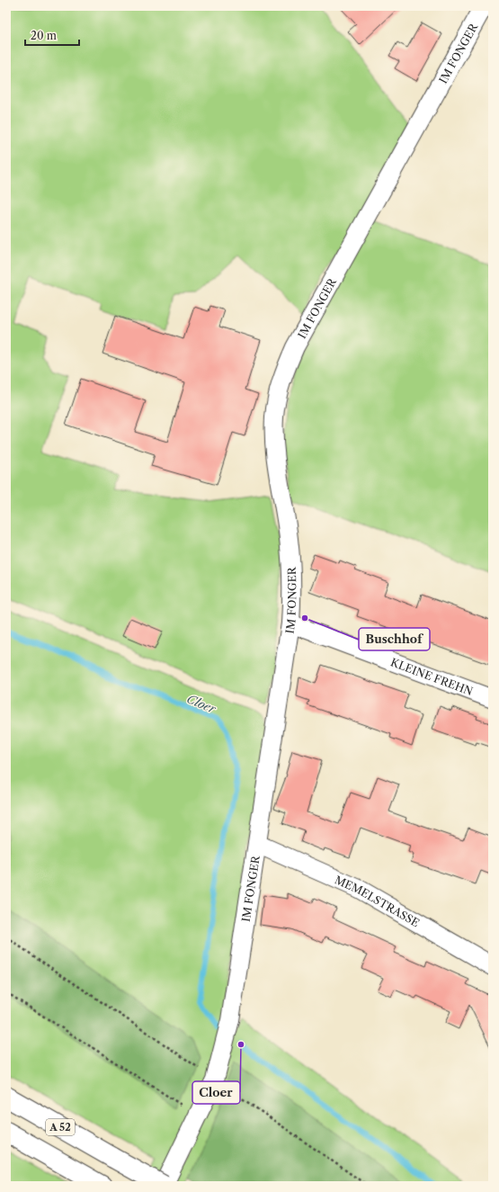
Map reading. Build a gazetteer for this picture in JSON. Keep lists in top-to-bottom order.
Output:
{
  "streets": {
    "highway": ["A 52"],
    "street": ["IM FONGER", "KLEINE FREHN", "MEMELSTRASSE"]
  },
  "crossings": [
    ["IM FONGER", "KLEINE FREHN"],
    ["IM FONGER", "MEMELSTRASSE"],
    ["IM FONGER", "A 52"]
  ],
  "water": ["Cloer"],
  "places": ["Buschhof", "Cloer"],
  "scale_bar": "20 m"
}
